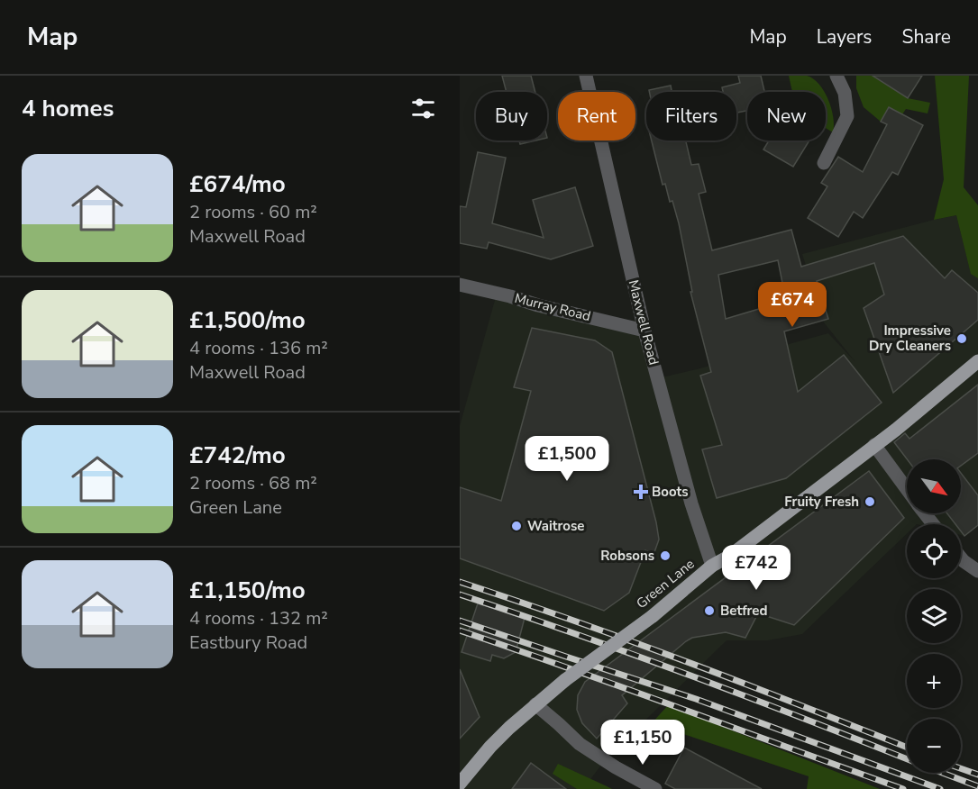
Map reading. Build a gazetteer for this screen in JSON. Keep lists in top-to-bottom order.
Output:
{
  "streets": {
    "main road": ["Green Lane"],
    "street": ["Murray Road", "Maxwell Road"]
  },
  "crossings": [
    ["Murray Road", "Maxwell Road"],
    ["Maxwell Road", "Green Lane"]
  ],
  "places": {
    "other": [
      "Impressive Dry Cleaners",
      "Fruity Fresh",
      "Waitrose",
      "Robsons",
      "Betfred"
    ],
    "health": ["Boots"]
  },
  "north": "bottom right",
  "page": {
    "header": "Map",
    "nav": ["Map", "Layers", "Share"],
    "heading": "4 homes",
    "chip": [
      "Buy",
      "Rent",
      "Filters",
      "New"
    ],
    "list": [
      {
        "name": "£674/mo",
        "note": "2 rooms · 60 m² · Maxwell Road"
      },
      {
        "name": "£1,500/mo",
        "note": "4 rooms · 136 m² · Maxwell Road"
      },
      {
        "name": "£742/mo",
        "note": "2 rooms · 68 m² · Green Lane"
      },
      {
        "name": "£1,150/mo",
        "note": "4 rooms · 132 m² · Eastbury Road"
      }
    ],
    "price": [
      "£674",
      "£1,500",
      "£742",
      "£1,150"
    ],
    "map_buttons": ["+", "−"]
  }
}
